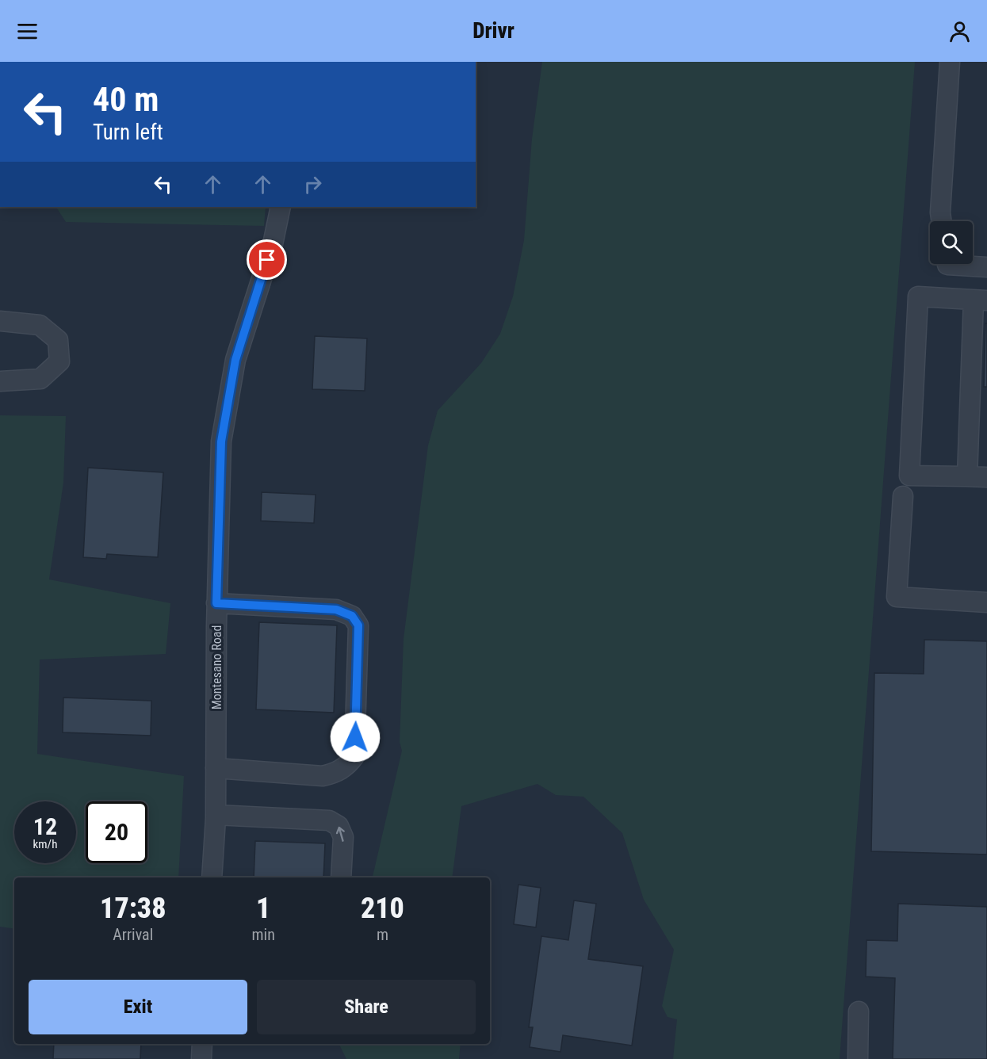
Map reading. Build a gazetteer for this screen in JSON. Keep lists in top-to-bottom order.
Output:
{
  "streets": {
    "street": ["Montesano Road"]
  },
  "page": {
    "header": "Drivr",
    "turn": ["40 m", "Turn left"],
    "speed": "12 km/h",
    "limit": "20",
    "eta": [
      "17:38",
      "Arrival",
      "1",
      "min",
      "210",
      "m"
    ],
    "buttons": ["Exit", "Share"]
  }
}
